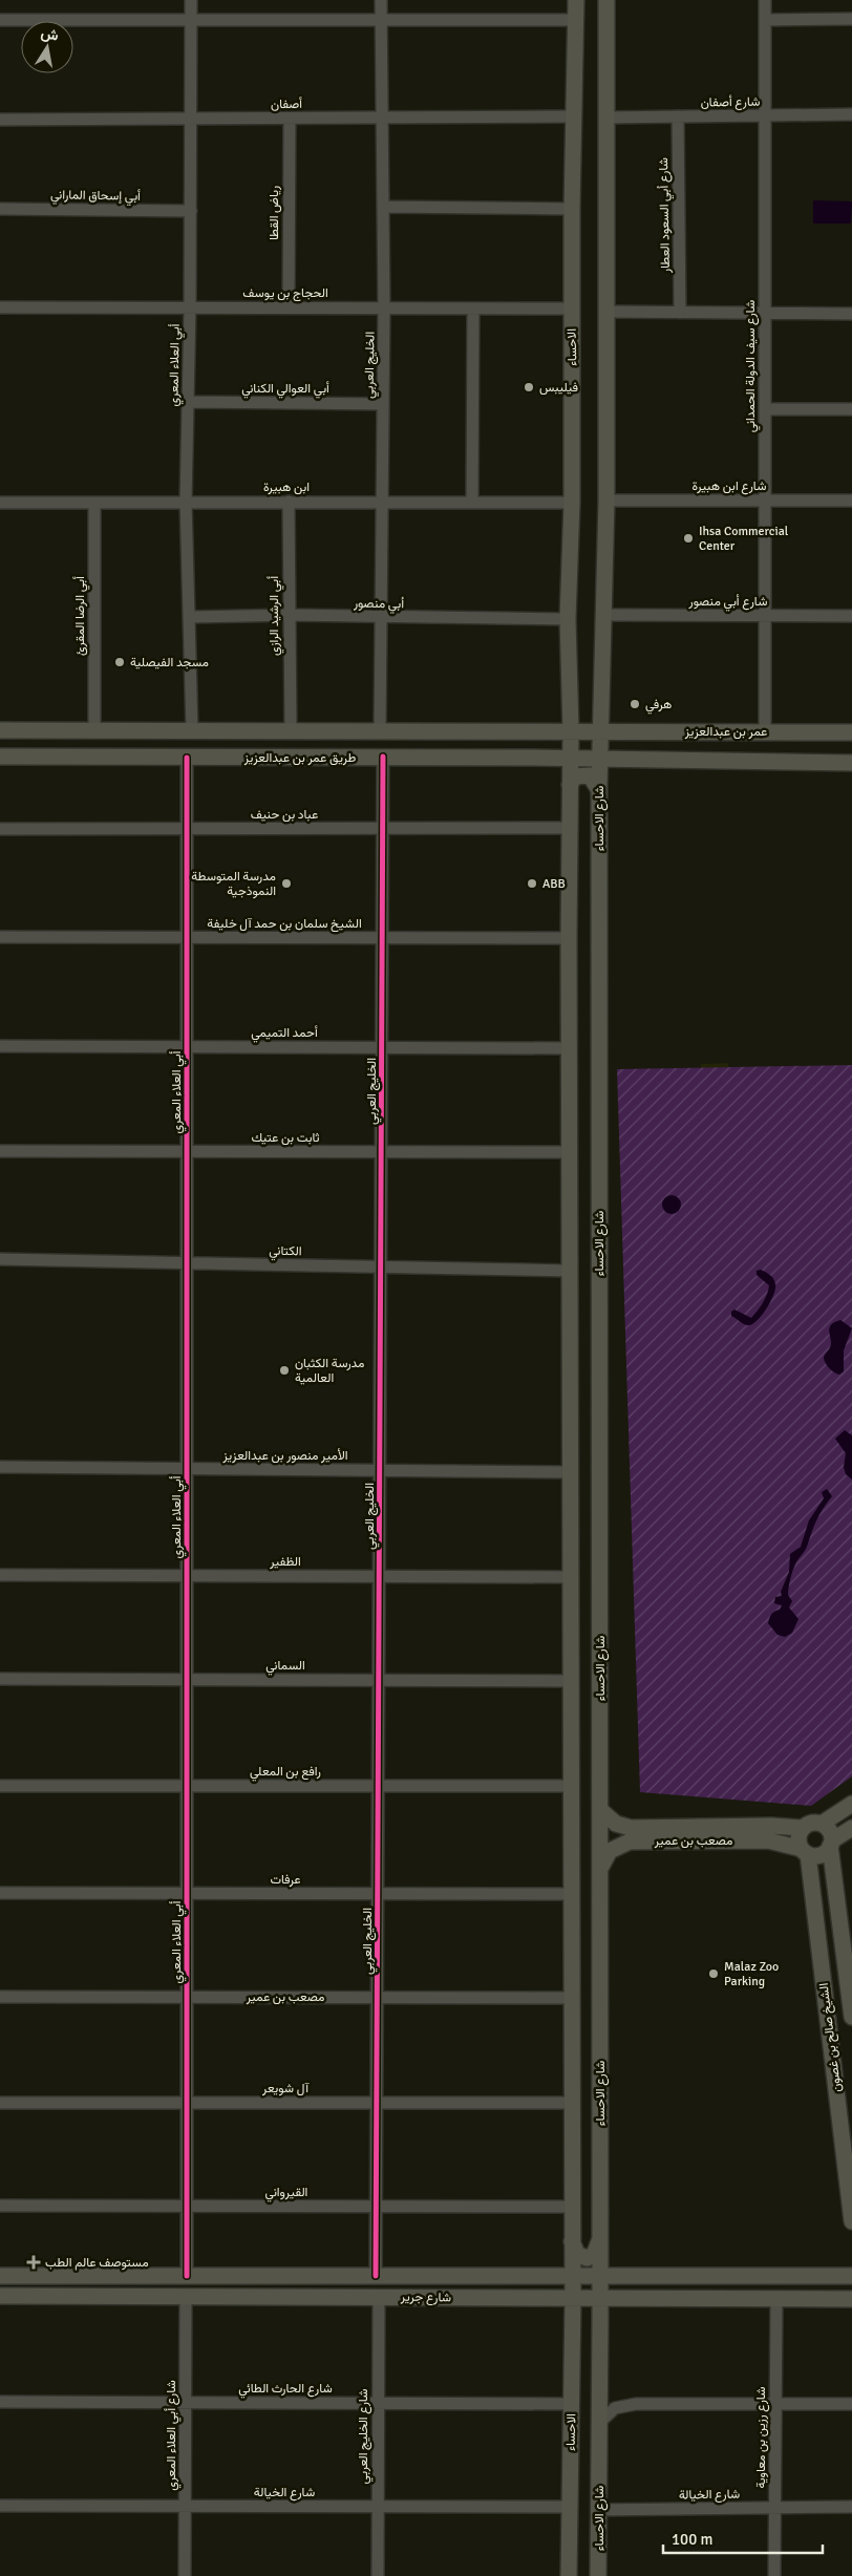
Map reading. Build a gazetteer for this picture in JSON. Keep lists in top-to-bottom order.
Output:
{
  "streets": {
    "main road": [
      "الاحساء",
      "عمر بن عبدالعزيز",
      "طريق عمر بن عبدالعزيز",
      "شارع الاحساء",
      "مصعب بن عمير",
      "الشيخ صالح بن غصون",
      "شارع جرير"
    ],
    "street": [
      "شارع أصفان",
      "أصفان",
      "أبي إسحاق الماراني",
      "رياض القطا",
      "شارع أبي السعود العطار",
      "الحجاج بن يوسف",
      "أبي العلاء المعري",
      "الخليج العربي",
      "شارع سيف الدولة الحمداني",
      "أبي العوالي الكناني",
      "شارع ابن هبيرة",
      "ابن هبيرة",
      "شارع أبي منصور",
      "أبي منصور",
      "أبي الرضا المقرئ",
      "أبي الرشيد الرازي",
      "عباد بن حنيف",
      "الشيخ سلمان بن حمد آل خليفة",
      "أحمد التميمي",
      "ثابت بن عتيك",
      "الكتاني",
      "الأمير منصور بن عبدالعزيز",
      "الظفير",
      "السماني",
      "رافع بن المعلي",
      "عرفات",
      "آل شويعر",
      "القيرواني",
      "شارع الحارث الطائي",
      "شارع أبي العلاء المعري",
      "شارع الخليج العربي",
      "شارع رزين بن معاوية",
      "شارع الخيالة"
    ]
  },
  "crossings": [
    ["شارع أصفان", "شارع أبي السعود العطار"],
    ["شارع أصفان", "شارع سيف الدولة الحمداني"],
    ["أصفان", "رياض القطا"],
    ["أصفان", "الاحساء"],
    ["أصفان", "أبي العلاء المعري"],
    ["أصفان", "الخليج العربي"],
    ["أبي إسحاق الماراني", "أبي العلاء المعري"],
    ["رياض القطا", "الحجاج بن يوسف"],
    ["الحجاج بن يوسف", "الاحساء"],
    ["الحجاج بن يوسف", "أبي العلاء المعري"],
    ["الحجاج بن يوسف", "الخليج العربي"],
    ["الاحساء", "ابن هبيرة"],
    ["الاحساء", "أبي منصور"],
    ["الاحساء", "طريق عمر بن عبدالعزيز"],
    ["الاحساء", "شارع جرير"],
    ["الاحساء", "شارع الحارث الطائي"],
    ["الاحساء", "شارع الخيالة"],
    ["أبي العلاء المعري", "أبي العوالي الكناني"],
    ["أبي العلاء المعري", "ابن هبيرة"],
    ["أبي العلاء المعري", "أبي منصور"],
    ["أبي العلاء المعري", "طريق عمر بن عبدالعزيز"],
    ["أبي العلاء المعري", "عباد بن حنيف"],
    ["أبي العلاء المعري", "الشيخ سلمان بن حمد آل خليفة"],
    ["أبي العلاء المعري", "أحمد التميمي"],
    ["أبي العلاء المعري", "ثابت بن عتيك"],
    ["أبي العلاء المعري", "الكتاني"],
    ["أبي العلاء المعري", "الأمير منصور بن عبدالعزيز"],
    ["أبي العلاء المعري", "الظفير"],
    ["أبي العلاء المعري", "السماني"],
    ["أبي العلاء المعري", "رافع بن المعلي"],
    ["أبي العلاء المعري", "مصعب بن عمير"],
    ["أبي العلاء المعري", "عرفات"],
    ["أبي العلاء المعري", "آل شويعر"],
    ["أبي العلاء المعري", "القيرواني"],
    ["أبي العلاء المعري", "شارع جرير"],
    ["الخليج العربي", "أبي العوالي الكناني"],
    ["الخليج العربي", "ابن هبيرة"],
    ["الخليج العربي", "أبي منصور"],
    ["الخليج العربي", "طريق عمر بن عبدالعزيز"],
    ["الخليج العربي", "عباد بن حنيف"],
    ["الخليج العربي", "الشيخ سلمان بن حمد آل خليفة"],
    ["الخليج العربي", "أحمد التميمي"],
    ["الخليج العربي", "ثابت بن عتيك"],
    ["الخليج العربي", "الكتاني"],
    ["الخليج العربي", "الأمير منصور بن عبدالعزيز"],
    ["الخليج العربي", "الظفير"],
    ["الخليج العربي", "السماني"],
    ["الخليج العربي", "رافع بن المعلي"],
    ["الخليج العربي", "مصعب بن عمير"],
    ["الخليج العربي", "عرفات"],
    ["الخليج العربي", "آل شويعر"],
    ["الخليج العربي", "القيرواني"],
    ["الخليج العربي", "شارع جرير"],
    ["شارع سيف الدولة الحمداني", "شارع ابن هبيرة"],
    ["شارع سيف الدولة الحمداني", "شارع أبي منصور"],
    ["شارع سيف الدولة الحمداني", "عمر بن عبدالعزيز"],
    ["ابن هبيرة", "أبي الرضا المقرئ"],
    ["ابن هبيرة", "أبي الرشيد الرازي"],
    ["أبي منصور", "أبي الرشيد الرازي"],
    ["عمر بن عبدالعزيز", "شارع الاحساء"],
    ["طريق عمر بن عبدالعزيز", "شارع الاحساء"],
    ["شارع الاحساء", "مصعب بن عمير"],
    ["شارع الاحساء", "شارع جرير"],
    ["شارع الاحساء", "شارع الخيالة"],
    ["مصعب بن عمير", "الشيخ صالح بن غصون"],
    ["شارع جرير", "شارع أبي العلاء المعري"],
    ["شارع جرير", "شارع الخليج العربي"],
    ["شارع جرير", "شارع رزين بن معاوية"],
    ["شارع الحارث الطائي", "شارع أبي العلاء المعري"],
    ["شارع الحارث الطائي", "شارع الخليج العربي"],
    ["شارع أبي العلاء المعري", "شارع الخيالة"],
    ["شارع الخليج العربي", "شارع الخيالة"],
    ["شارع رزين بن معاوية", "شارع الخيالة"]
  ],
  "places": {
    "other": [
      "فيليبس",
      "Ihsa Commercial Center",
      "مسجد الفيصلية",
      "هرفي",
      "مدرسة المتوسطة النموذجية",
      "ABB",
      "مدرسة الكثبان العالمية",
      "Malaz Zoo Parking"
    ],
    "health": ["مستوصف عالم الطب"]
  },
  "scale_bar": "100 m",
  "north": "top"
}
